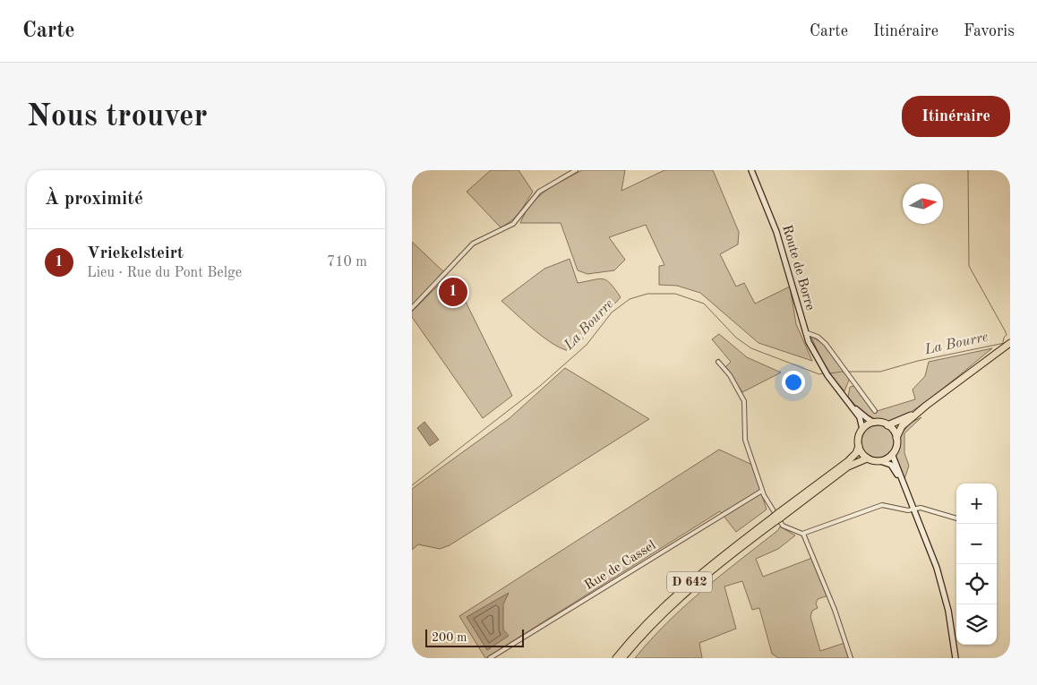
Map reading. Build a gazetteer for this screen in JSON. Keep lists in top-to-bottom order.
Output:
{
  "streets": {
    "highway": ["D 642"],
    "main road": ["Route de Borre"],
    "street": ["Rue de Cassel"]
  },
  "water": ["La Bourre"],
  "scale_bar": "200 m",
  "north": "right",
  "page": {
    "header": "Carte",
    "nav": ["Carte", "Itinéraire", "Favoris"],
    "buttons": "Itinéraire",
    "title": "Nous trouver",
    "heading": "À proximité",
    "list": [
      {
        "mark": "1",
        "name": "Vriekelsteirt",
        "note": "Lieu · Rue du Pont Belge",
        "value": "710 m"
      }
    ],
    "pins": "1",
    "map_buttons": ["+", "−"],
    "scale": "200 m"
  }
}
